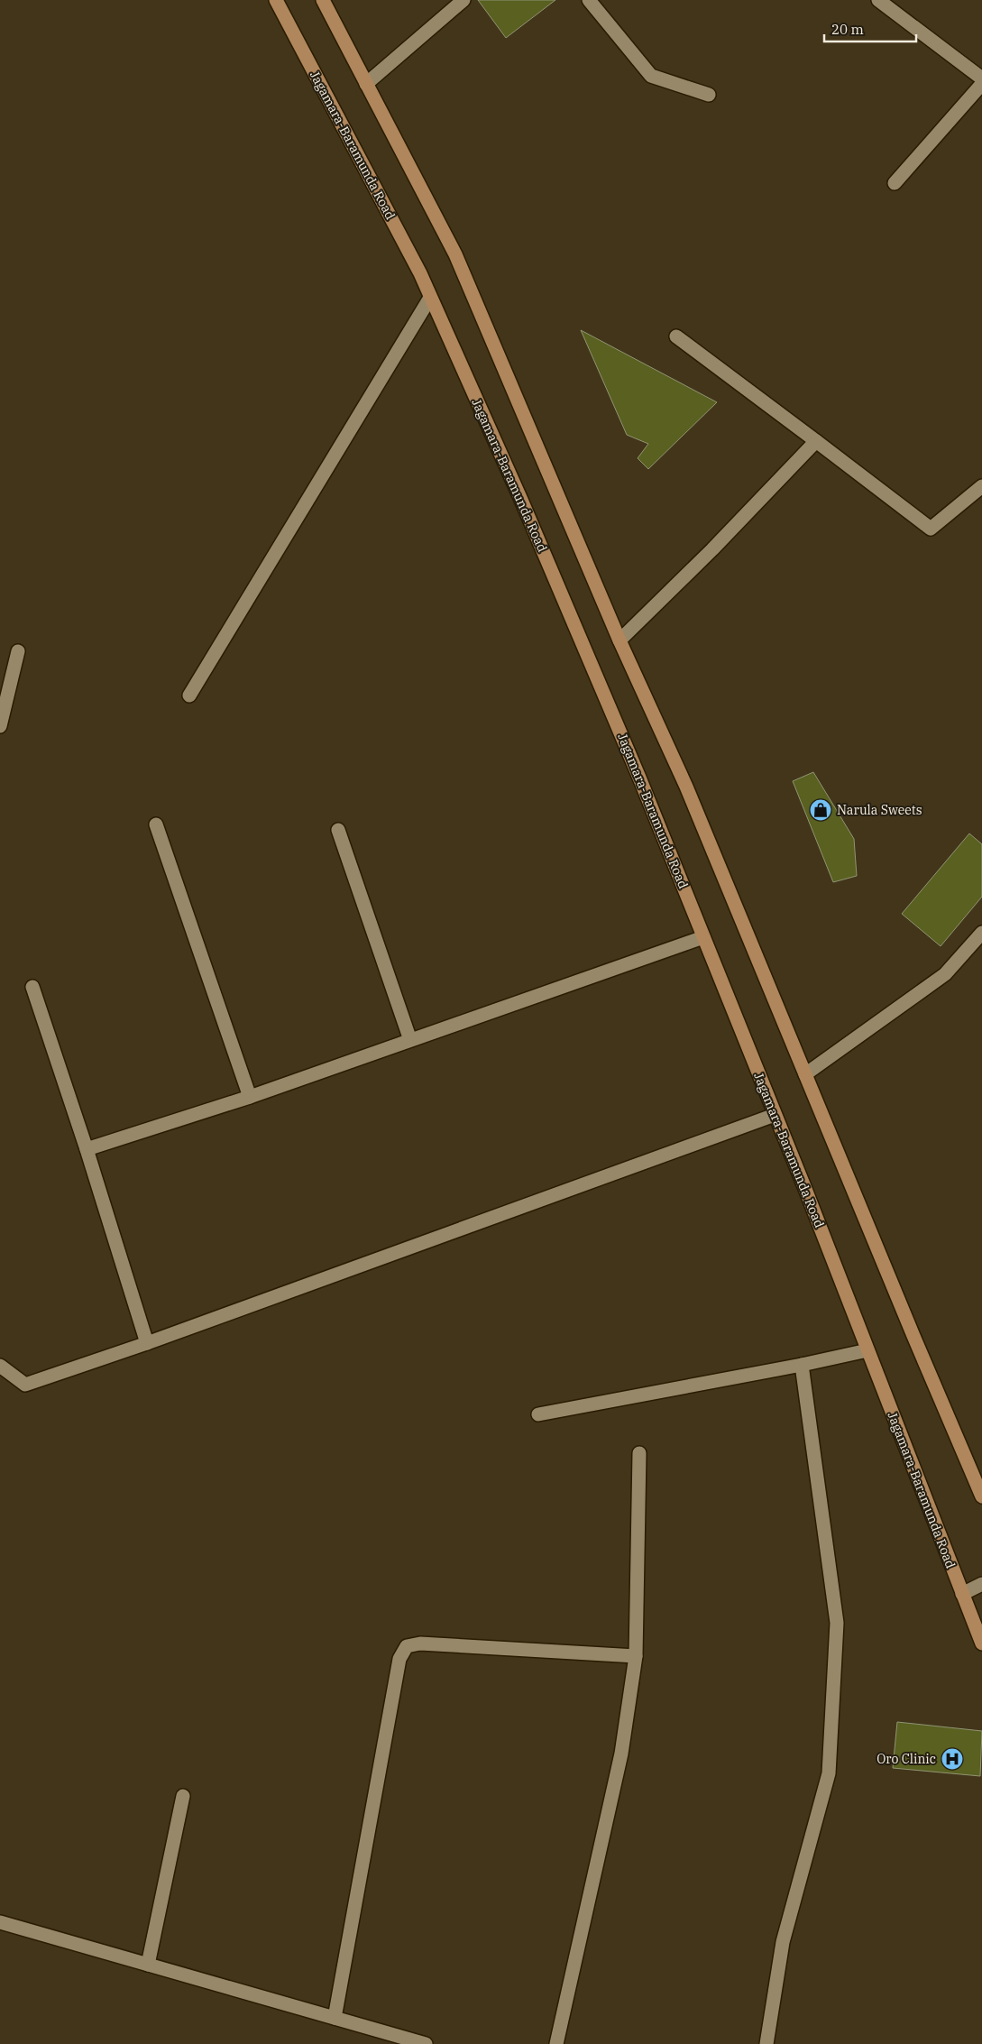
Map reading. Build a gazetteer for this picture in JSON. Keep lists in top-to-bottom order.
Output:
{
  "streets": {
    "street": ["Jagamara-Baramunda Road"]
  },
  "places": {
    "shop": ["Narula Sweets"],
    "hospital": ["Oro Clinic"]
  },
  "scale_bar": "20 m"
}
